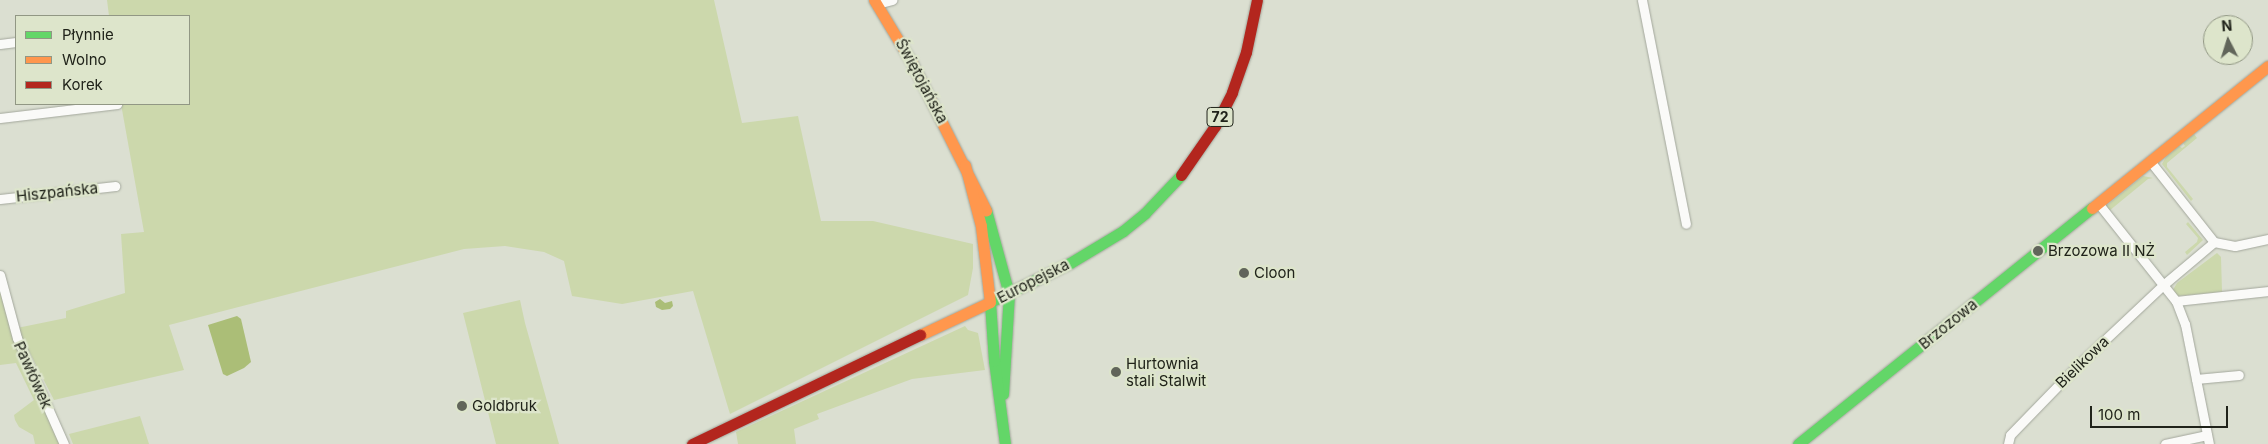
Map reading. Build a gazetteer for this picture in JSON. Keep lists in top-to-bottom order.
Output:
{
  "streets": {
    "street": [
      "Świętojańska",
      "72",
      "Hiszpańska",
      "Europejska",
      "Brzozowa",
      "Bielikowa",
      "Pawłówek"
    ]
  },
  "crossings": [
    ["Świętojańska", "Europejska"]
  ],
  "places": [
    "Brzozowa II NŻ",
    "Cloon",
    "Hurtownia stali Stalwit",
    "Goldbruk"
  ],
  "legend": ["Płynnie", "Wolno", "Korek"],
  "scale_bar": "100 m",
  "north": "top"
}
